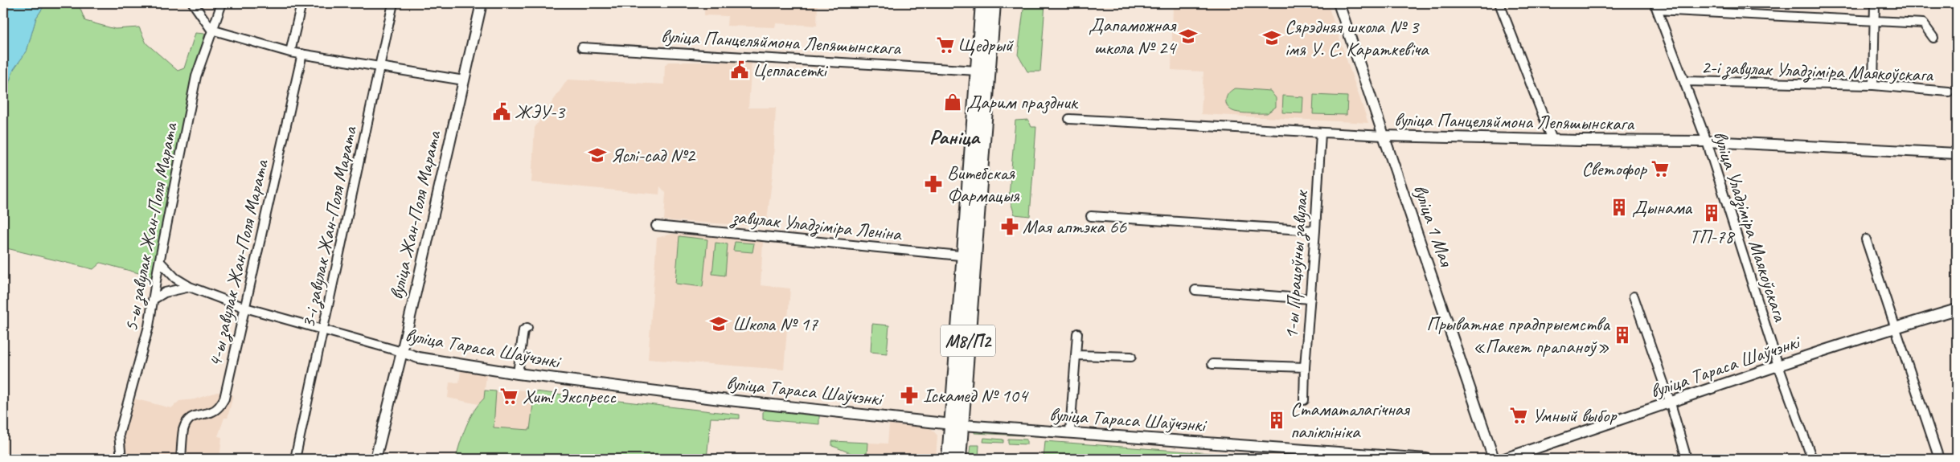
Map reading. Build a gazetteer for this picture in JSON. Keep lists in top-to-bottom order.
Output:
{
  "streets": {
    "main road": ["М8/П2"],
    "street": [
      "вуліца Панцеляймона Лепяшынскага",
      "2-і завулак Уладзіміра Маякоўскага",
      "вуліца Жан-Поля Марата",
      "завулак Уладзіміра Леніна",
      "вуліца 1 Мая",
      "вуліца Уладзіміра Маякоўскага",
      "5-ы завулак Жан-Поля Марата",
      "3-і завулак Жан-Поля Марата",
      "4-ы завулак Жан-Поля Марата",
      "1-ы Працоўны завулак",
      "вуліца Тараса Шаўчэнкі"
    ]
  },
  "crossings": [
    ["вуліца Панцеляймона Лепяшынскага", "вуліца 1 Мая"],
    ["вуліца Панцеляймона Лепяшынскага", "вуліца Уладзіміра Маякоўскага"],
    ["вуліца Панцеляймона Лепяшынскага", "1-ы Працоўны завулак"],
    ["вуліца Панцеляймона Лепяшынскага", "М8/П2"],
    ["2-і завулак Уладзіміра Маякоўскага", "вуліца Уладзіміра Маякоўскага"],
    ["вуліца Жан-Поля Марата", "вуліца Тараса Шаўчэнкі"],
    ["завулак Уладзіміра Леніна", "М8/П2"],
    ["вуліца Уладзіміра Маякоўскага", "вуліца Тараса Шаўчэнкі"],
    ["5-ы завулак Жан-Поля Марата", "вуліца Тараса Шаўчэнкі"],
    ["3-і завулак Жан-Поля Марата", "вуліца Тараса Шаўчэнкі"],
    ["4-ы завулак Жан-Поля Марата", "вуліца Тараса Шаўчэнкі"],
    ["М8/П2", "вуліца Тараса Шаўчэнкі"]
  ],
  "districts": ["Раніца"],
  "places": {
    "school or university": [
      "Дапаможная школа № 24",
      "Сярэдняя школа № 3 імя У. С. Караткевіча",
      "Яслі-сад №2",
      "Школа № 17"
    ],
    "supermarket": [
      "Щедрый",
      "Светофор",
      "Хит! Экспресс",
      "Умный выбор"
    ],
    "public building": ["Цепласеткі", "ЖЭУ-3"],
    "shop": ["Дарим праздник"],
    "pharmacy": ["Витебская Фармацыя", "Мая аптэка 66", "Іскамед № 104"],
    "building": [
      "Дынама",
      "ТП-78",
      "Прыватнае прадпрыемства «Пакет прапаноў»",
      "Стаматалагічная паліклініка"
    ]
  }
}
